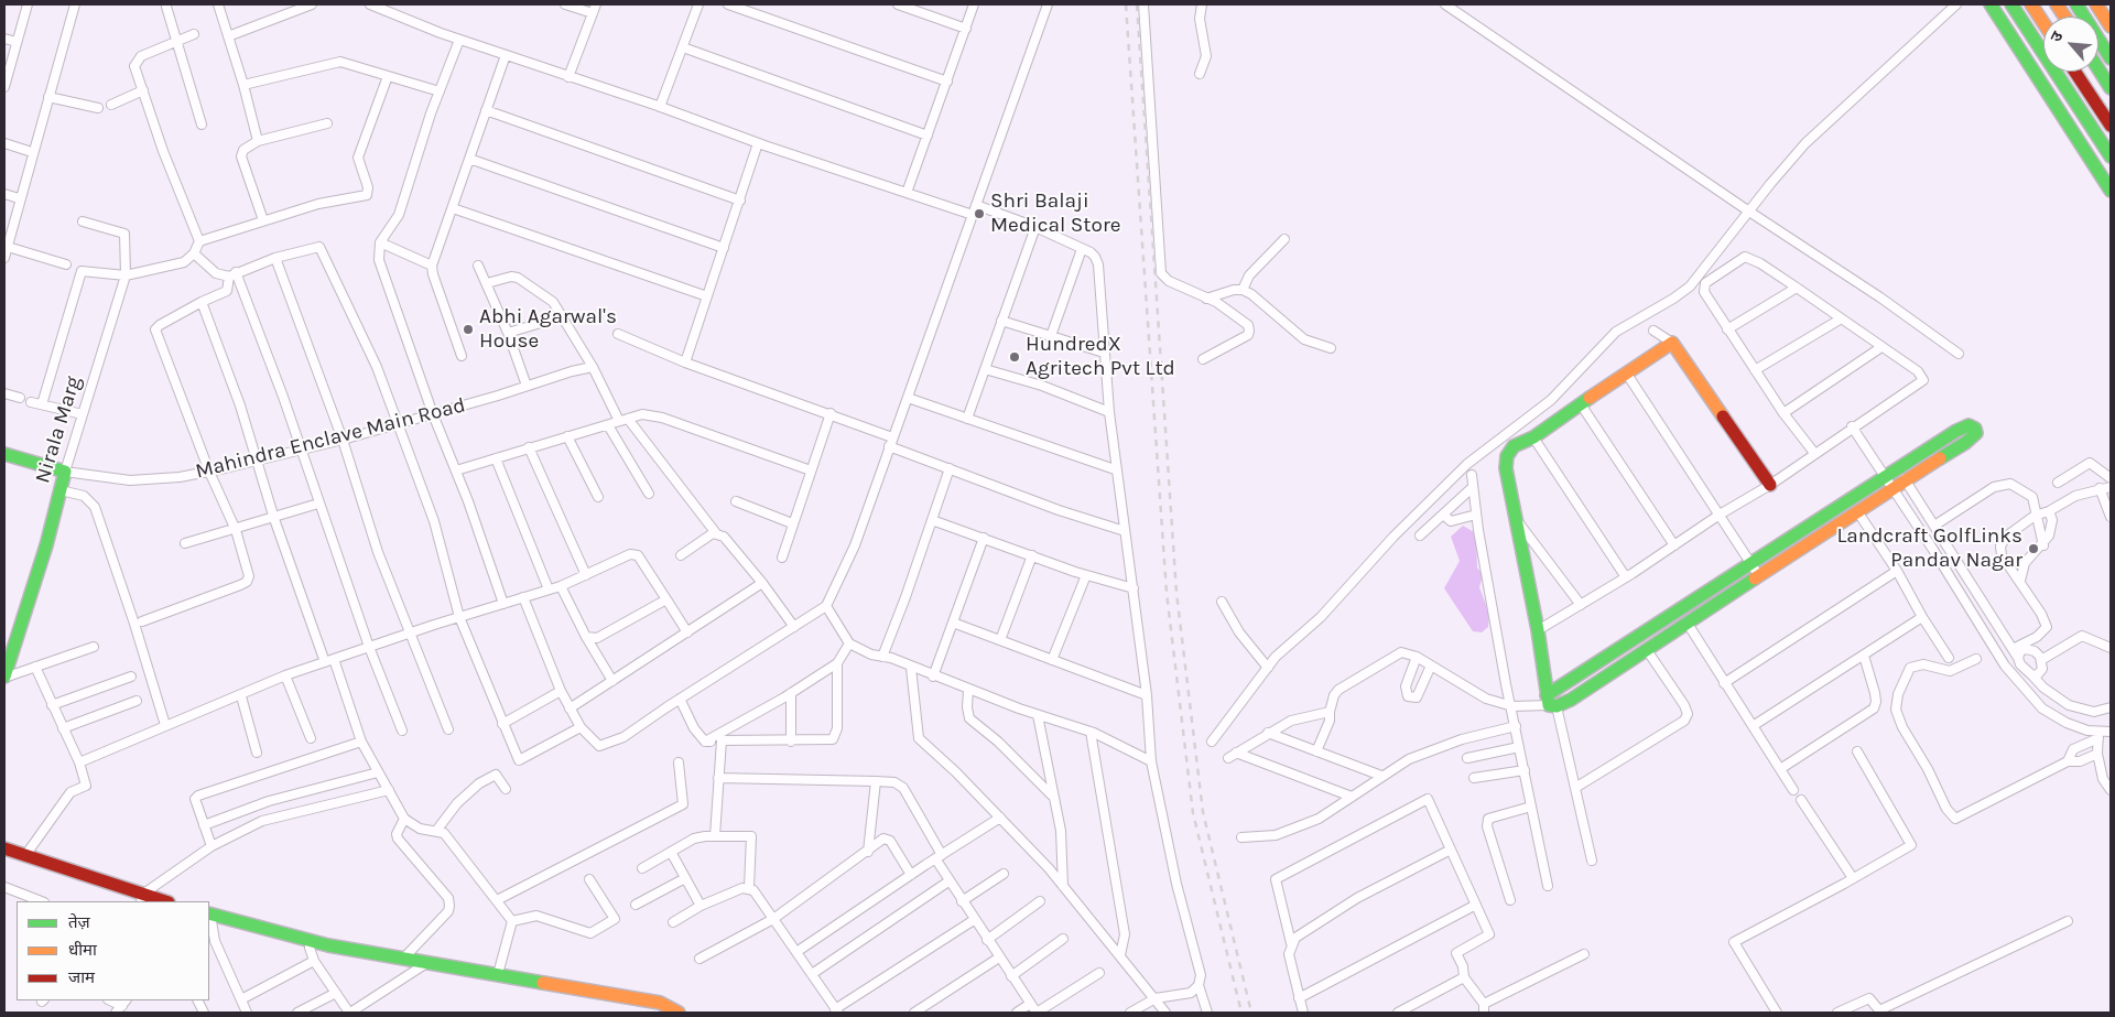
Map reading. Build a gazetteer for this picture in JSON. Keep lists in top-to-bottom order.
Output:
{
  "streets": {
    "main road": ["Nirala Marg"],
    "street": ["Mahindra Enclave Main Road"]
  },
  "crossings": [
    ["Nirala Marg", "Mahindra Enclave Main Road"]
  ],
  "places": [
    "Shri Balaji Medical Store",
    "Abhi Agarwal's House",
    "HundredX Agritech Pvt Ltd",
    "Landcraft GolfLinks Pandav Nagar"
  ],
  "legend": ["तेज़", "धीमा", "जाम"],
  "north": "top left"
}
